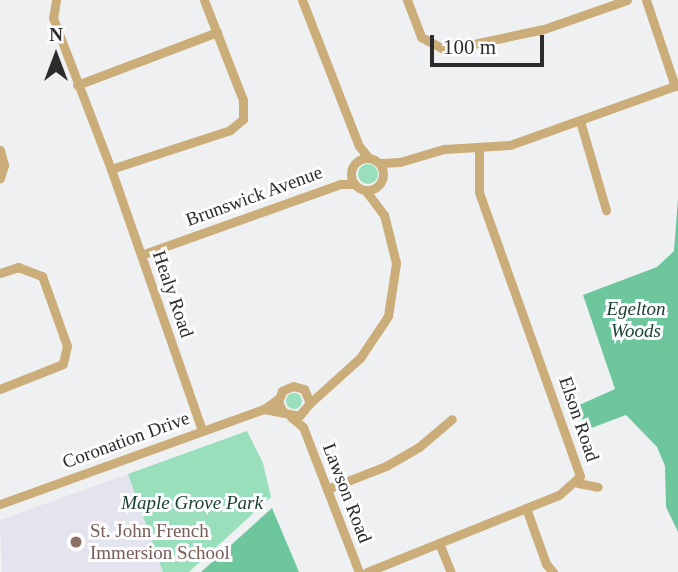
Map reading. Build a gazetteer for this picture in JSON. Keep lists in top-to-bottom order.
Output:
{
  "streets": {
    "street": [
      "Brunswick Avenue",
      "Healy Road",
      "Elson Road",
      "Coronation Drive",
      "Lawson Road"
    ]
  },
  "crossings": [
    ["Brunswick Avenue", "Healy Road"],
    ["Healy Road", "Coronation Drive"],
    ["Coronation Drive", "Lawson Road"]
  ],
  "parks": ["Egelton Woods", "Maple Grove Park"],
  "places": ["St. John French Immersion School"],
  "scale_bar": "100 m",
  "north": "top"
}
